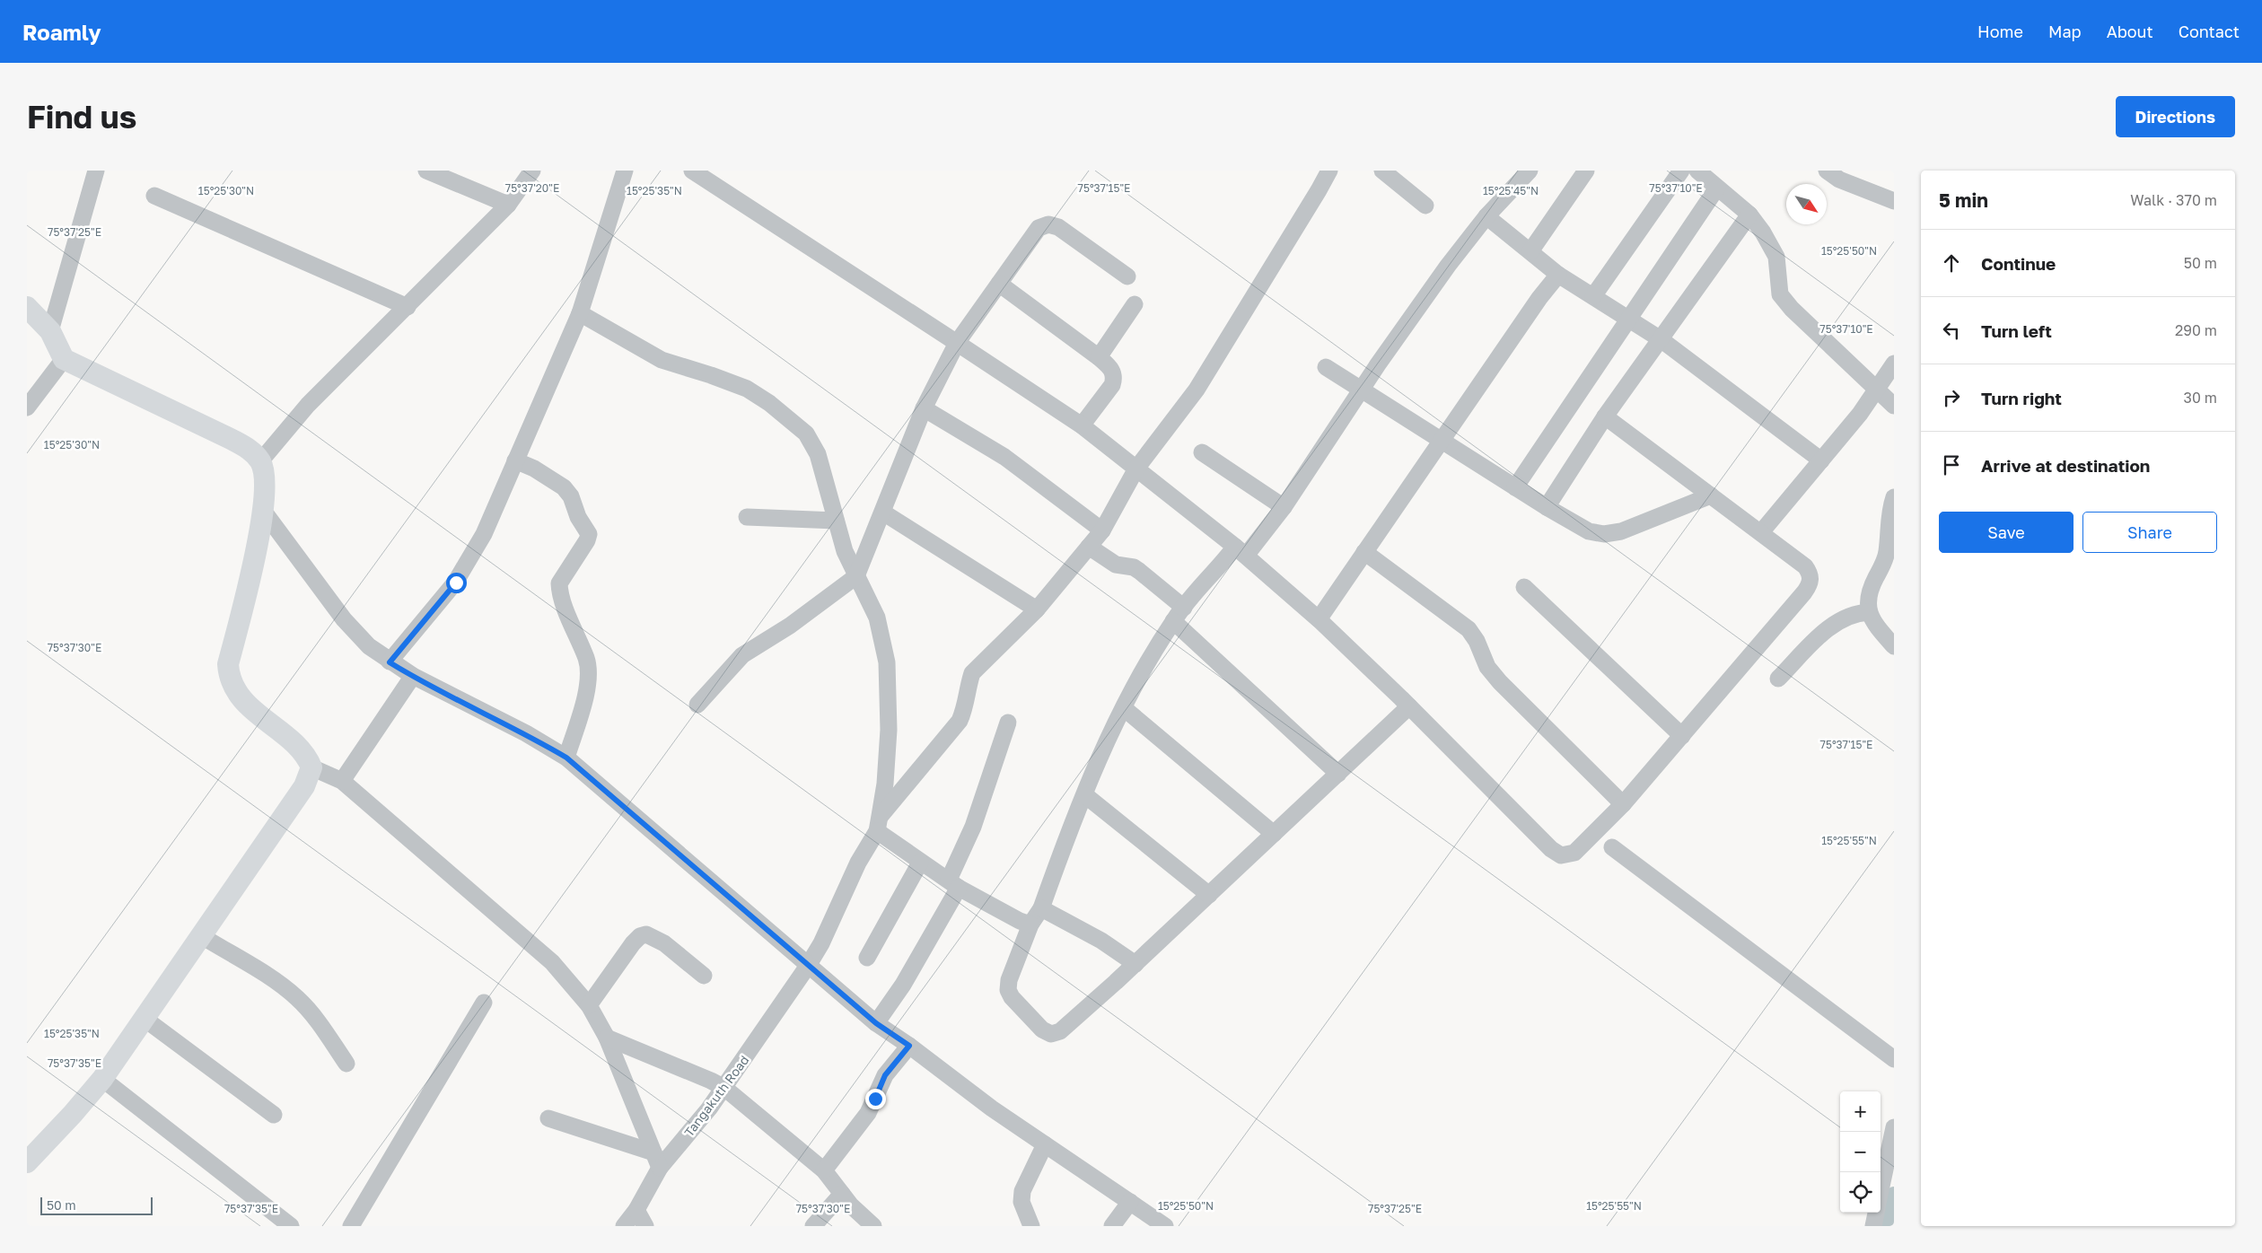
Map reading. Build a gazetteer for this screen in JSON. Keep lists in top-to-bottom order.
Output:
{
  "streets": {
    "street": ["Tangakuth Road"]
  },
  "scale_bar": "50 m",
  "north": "bottom right",
  "page": {
    "header": "Roamly",
    "nav": [
      "Home",
      "Map",
      "About",
      "Contact"
    ],
    "buttons": [
      "Directions",
      ["Save", "Share"]
    ],
    "title": "Find us",
    "heading": ["5 min", "Walk · 370 m"],
    "list": [
      ["Continue", "50 m"],
      ["Turn left", "290 m"],
      ["Turn right", "30 m"],
      "Arrive at destination"
    ],
    "map_buttons": ["+", "−"],
    "scale": "50 m"
  },
  "coordinates": [
    "75°37'20\"E",
    "75°37'15\"E",
    "75°37'10\"E",
    "15°25'30\"N",
    "15°25'35\"N",
    "15°25'45\"N",
    "75°37'25\"E",
    "15°25'50\"N",
    "75°37'30\"E",
    "15°25'55\"N",
    "75°37'35\"E"
  ]
}
